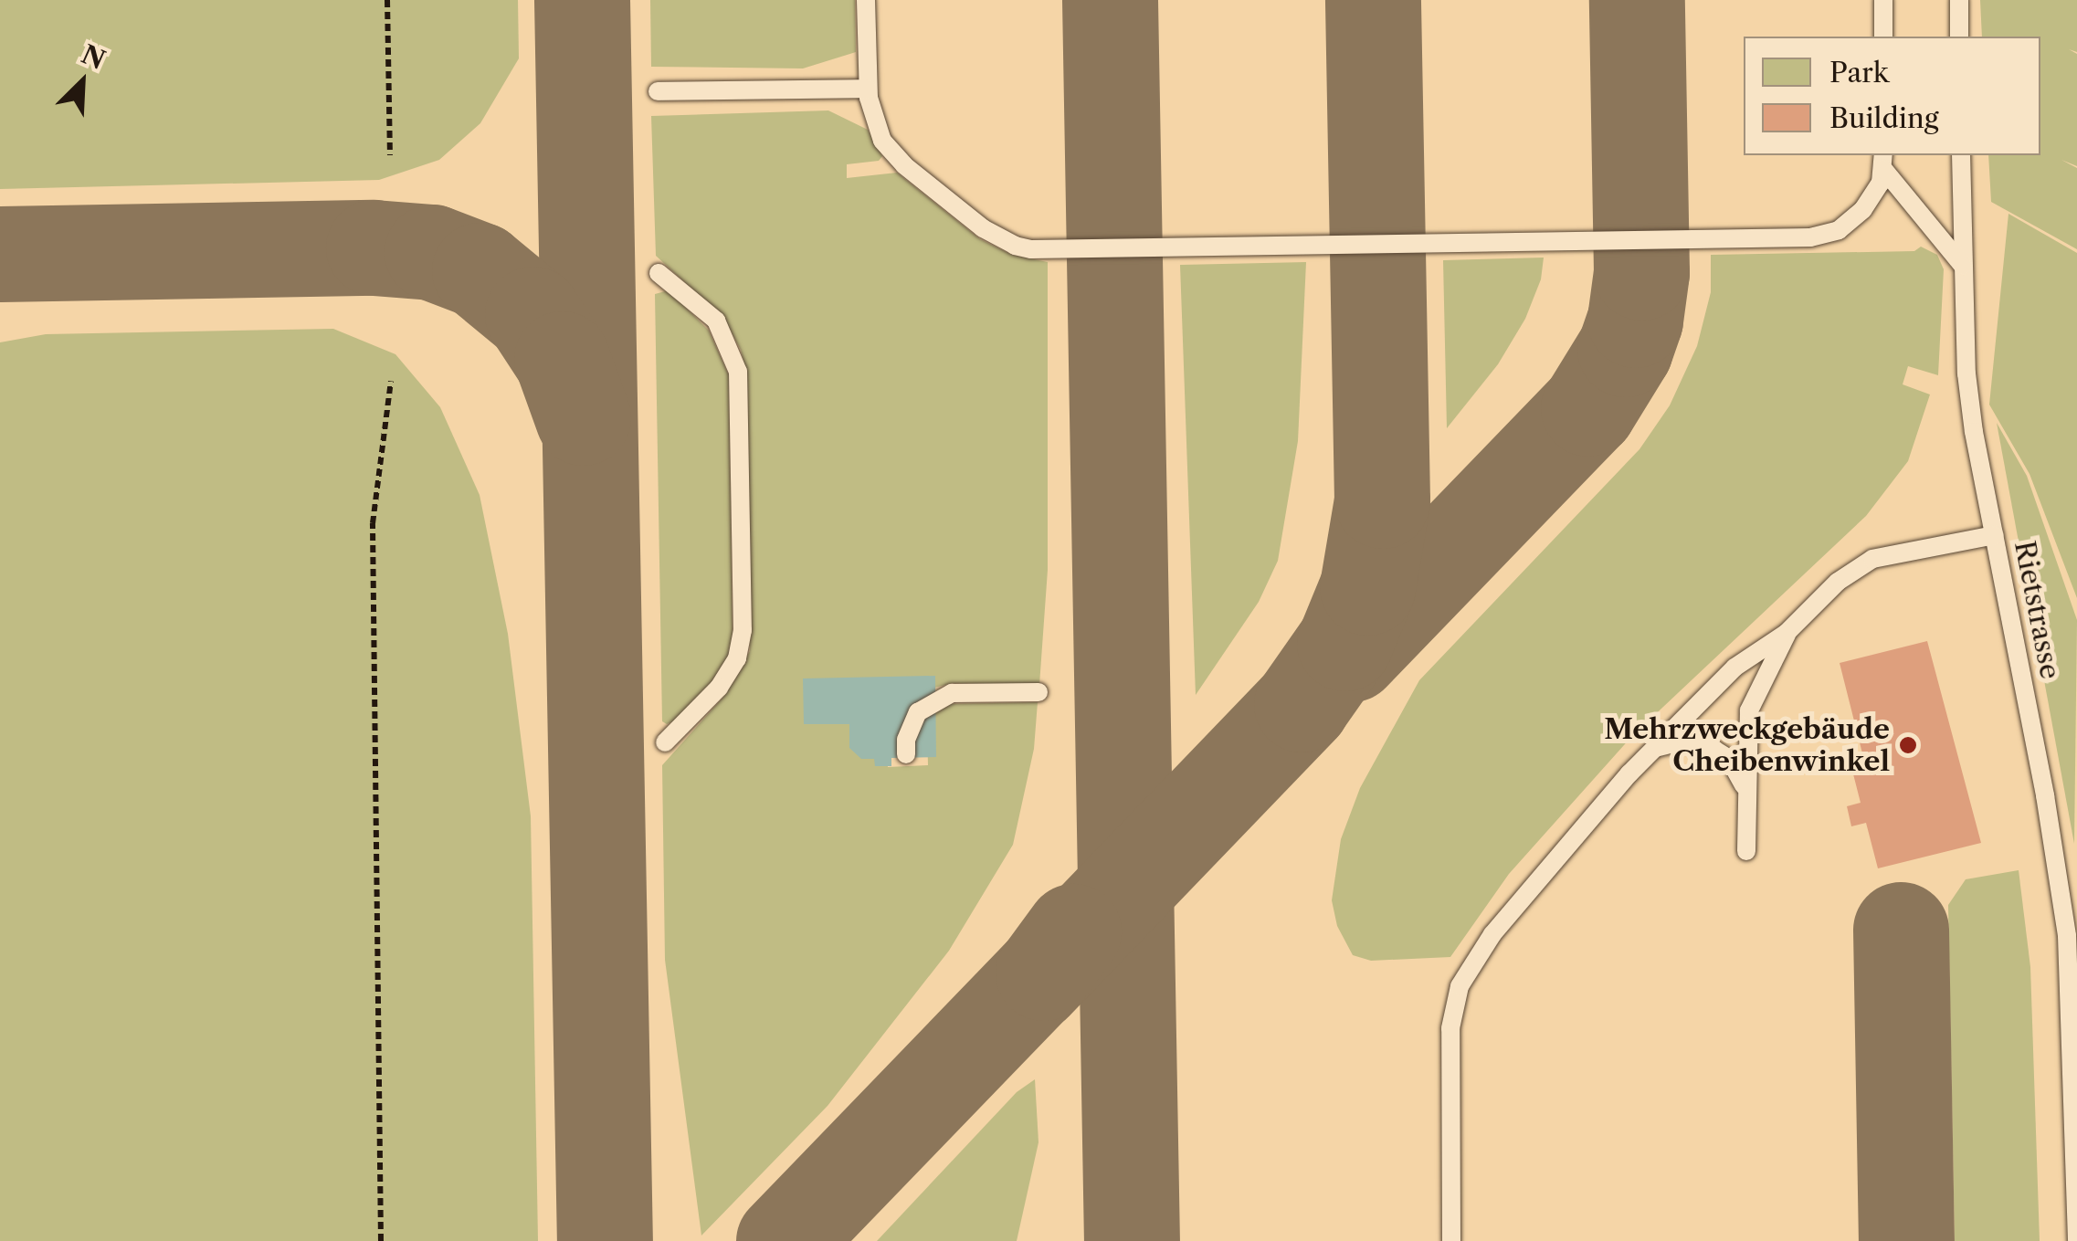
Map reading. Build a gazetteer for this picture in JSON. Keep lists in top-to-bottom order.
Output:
{
  "streets": {
    "lane": ["Rietstrasse"]
  },
  "places": ["Mehrzweckgebäude Cheibenwinkel"],
  "legend": ["Park", "Building"],
  "north": "top right"
}
